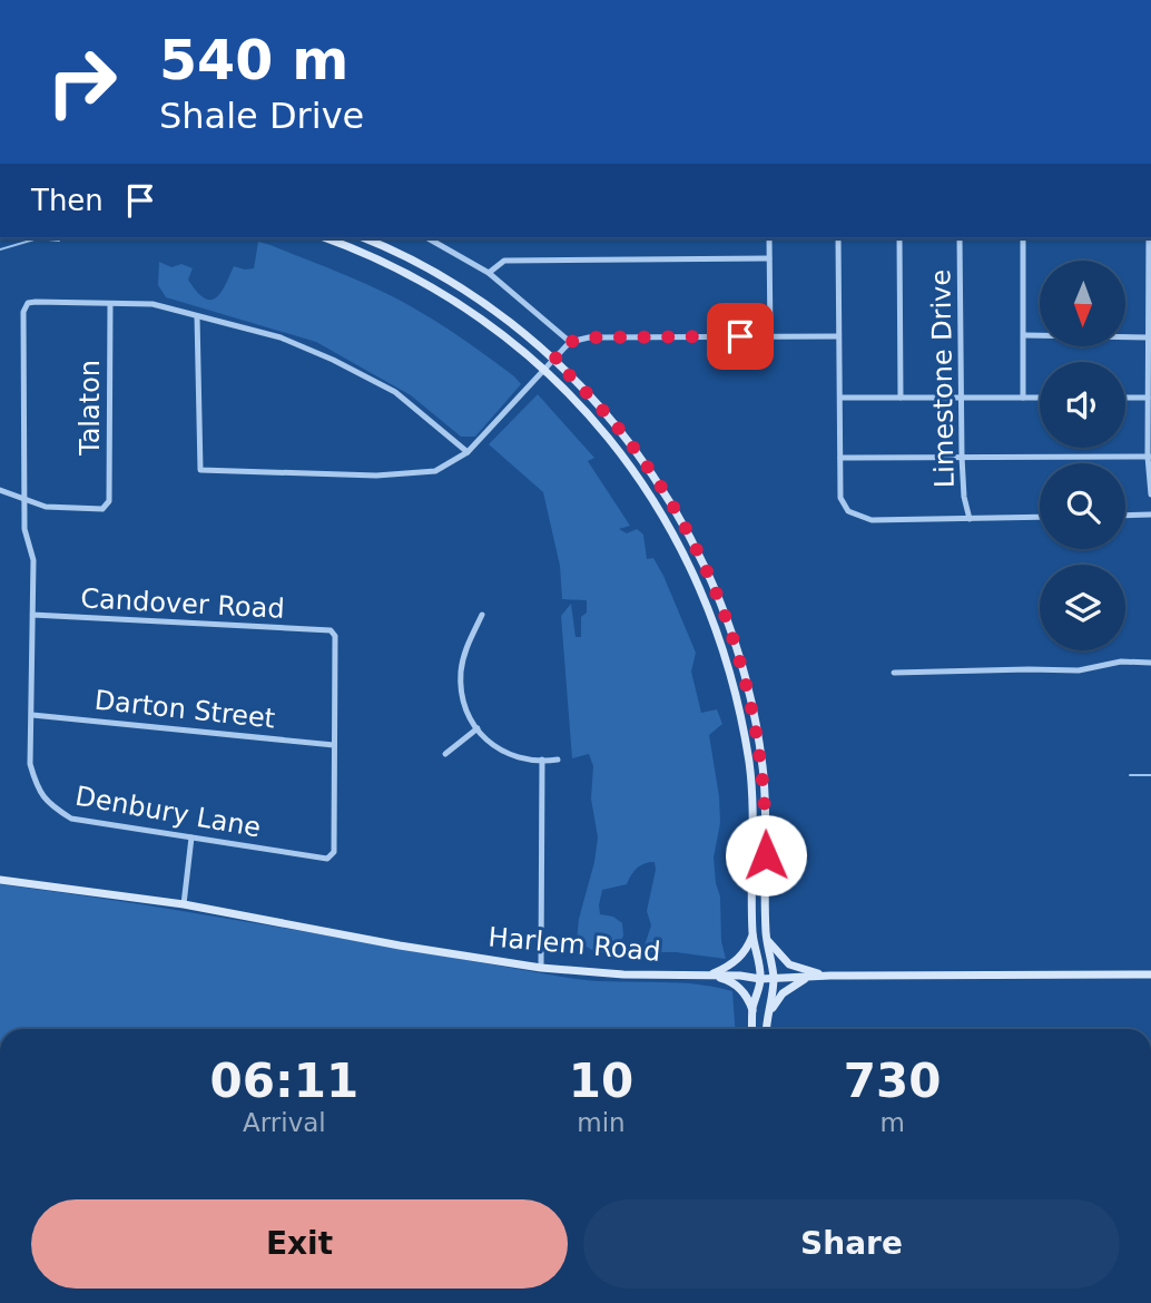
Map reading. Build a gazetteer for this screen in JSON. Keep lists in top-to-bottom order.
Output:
{
  "streets": {
    "main road": ["Harlem Road"],
    "street": [
      "Limestone Drive",
      "Talaton",
      "Candover Road",
      "Darton Street",
      "Denbury Lane"
    ]
  },
  "crossings": [
    ["Candover Road", "Darton Street"],
    ["Candover Road", "Denbury Lane"],
    ["Darton Street", "Denbury Lane"]
  ],
  "north": "bottom",
  "page": {
    "turn": ["540 m", "Shale Drive"],
    "then": "Then",
    "eta": [
      "06:11",
      "Arrival",
      "10",
      "min",
      "730",
      "m"
    ],
    "buttons": ["Exit", "Share"]
  }
}
